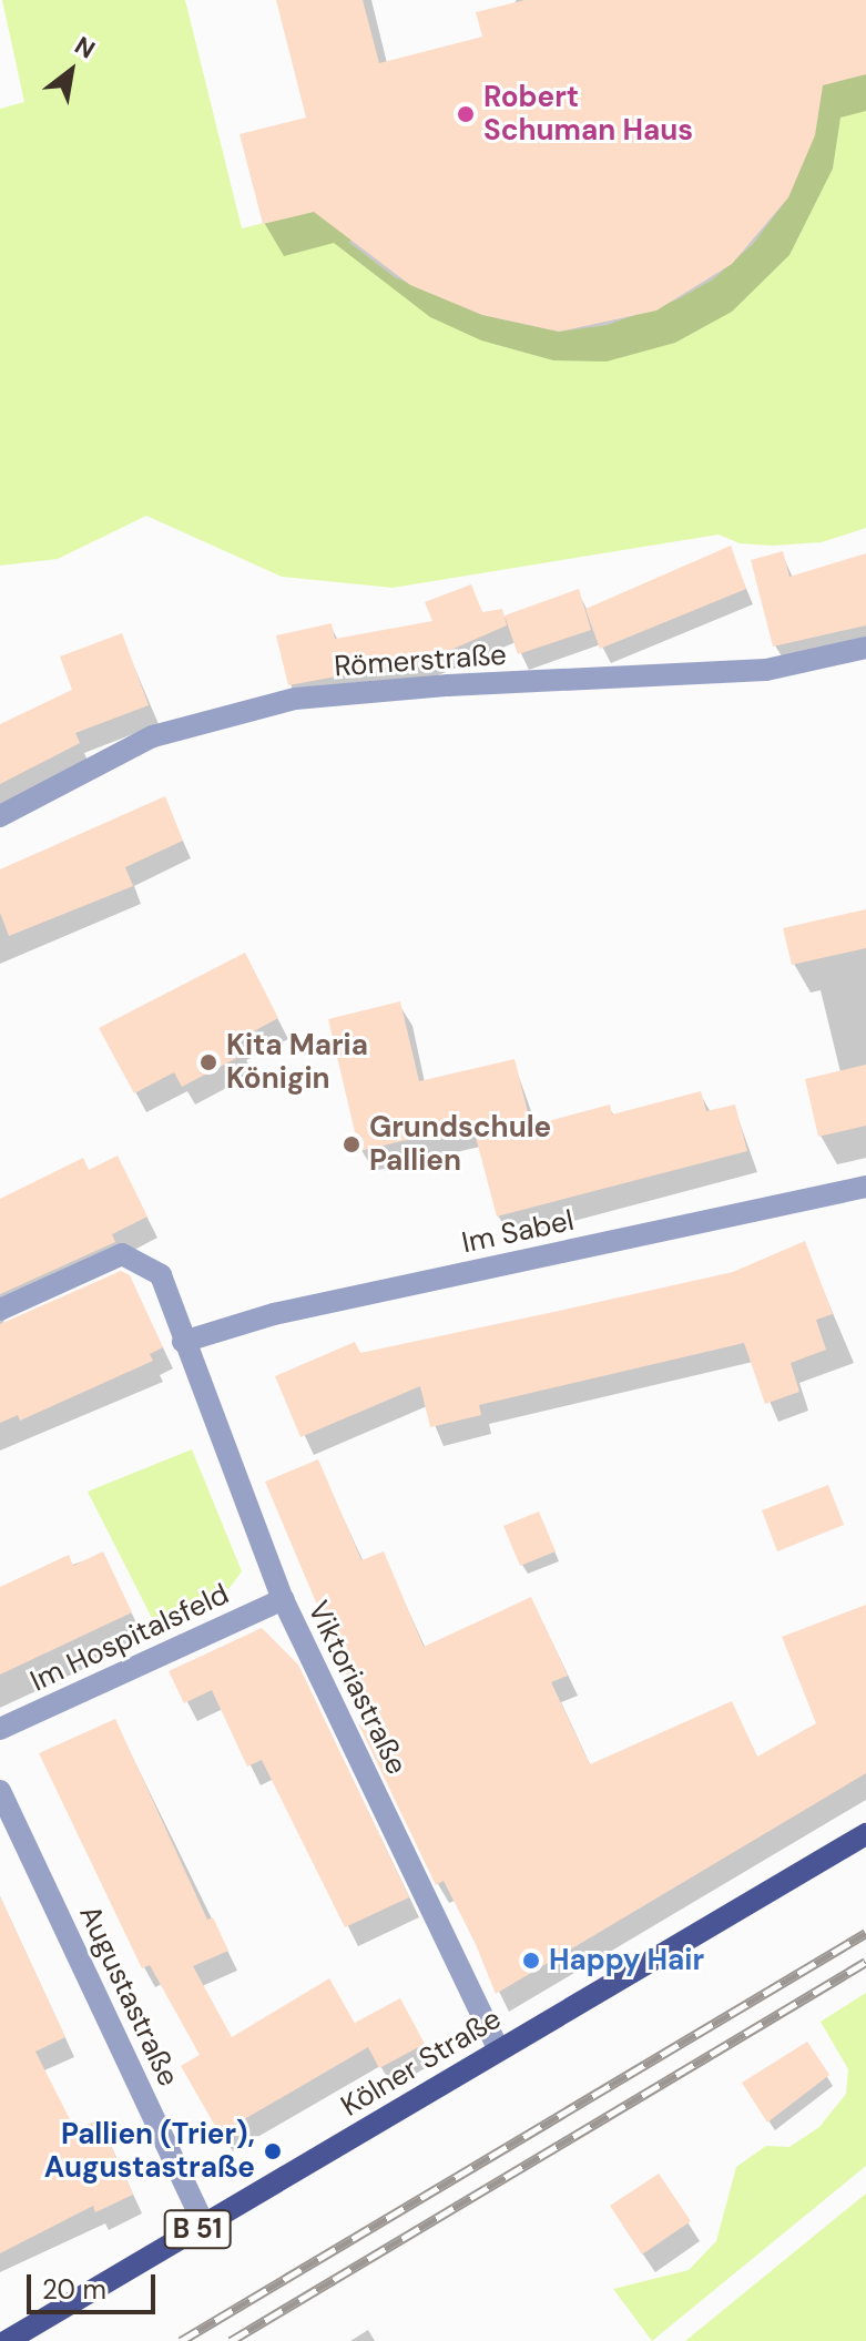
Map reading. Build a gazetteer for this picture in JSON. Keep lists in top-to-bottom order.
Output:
{
  "streets": {
    "main road": ["Kölner Straße", "B 51"],
    "street": [
      "Römerstraße",
      "Im Sabel",
      "Im Hospitalsfeld",
      "Viktoriastraße",
      "Augustastraße"
    ]
  },
  "crossings": [
    ["Im Sabel", "Viktoriastraße"],
    ["Im Hospitalsfeld", "Viktoriastraße"],
    ["Viktoriastraße", "Kölner Straße"],
    ["Augustastraße", "Kölner Straße"]
  ],
  "places": [
    "Robert Schuman Haus",
    "Kita Maria Königin",
    "Grundschule Pallien",
    "Happy Hair",
    "Pallien (Trier), Augustastraße"
  ],
  "scale_bar": "20 m",
  "north": "top right"
}
